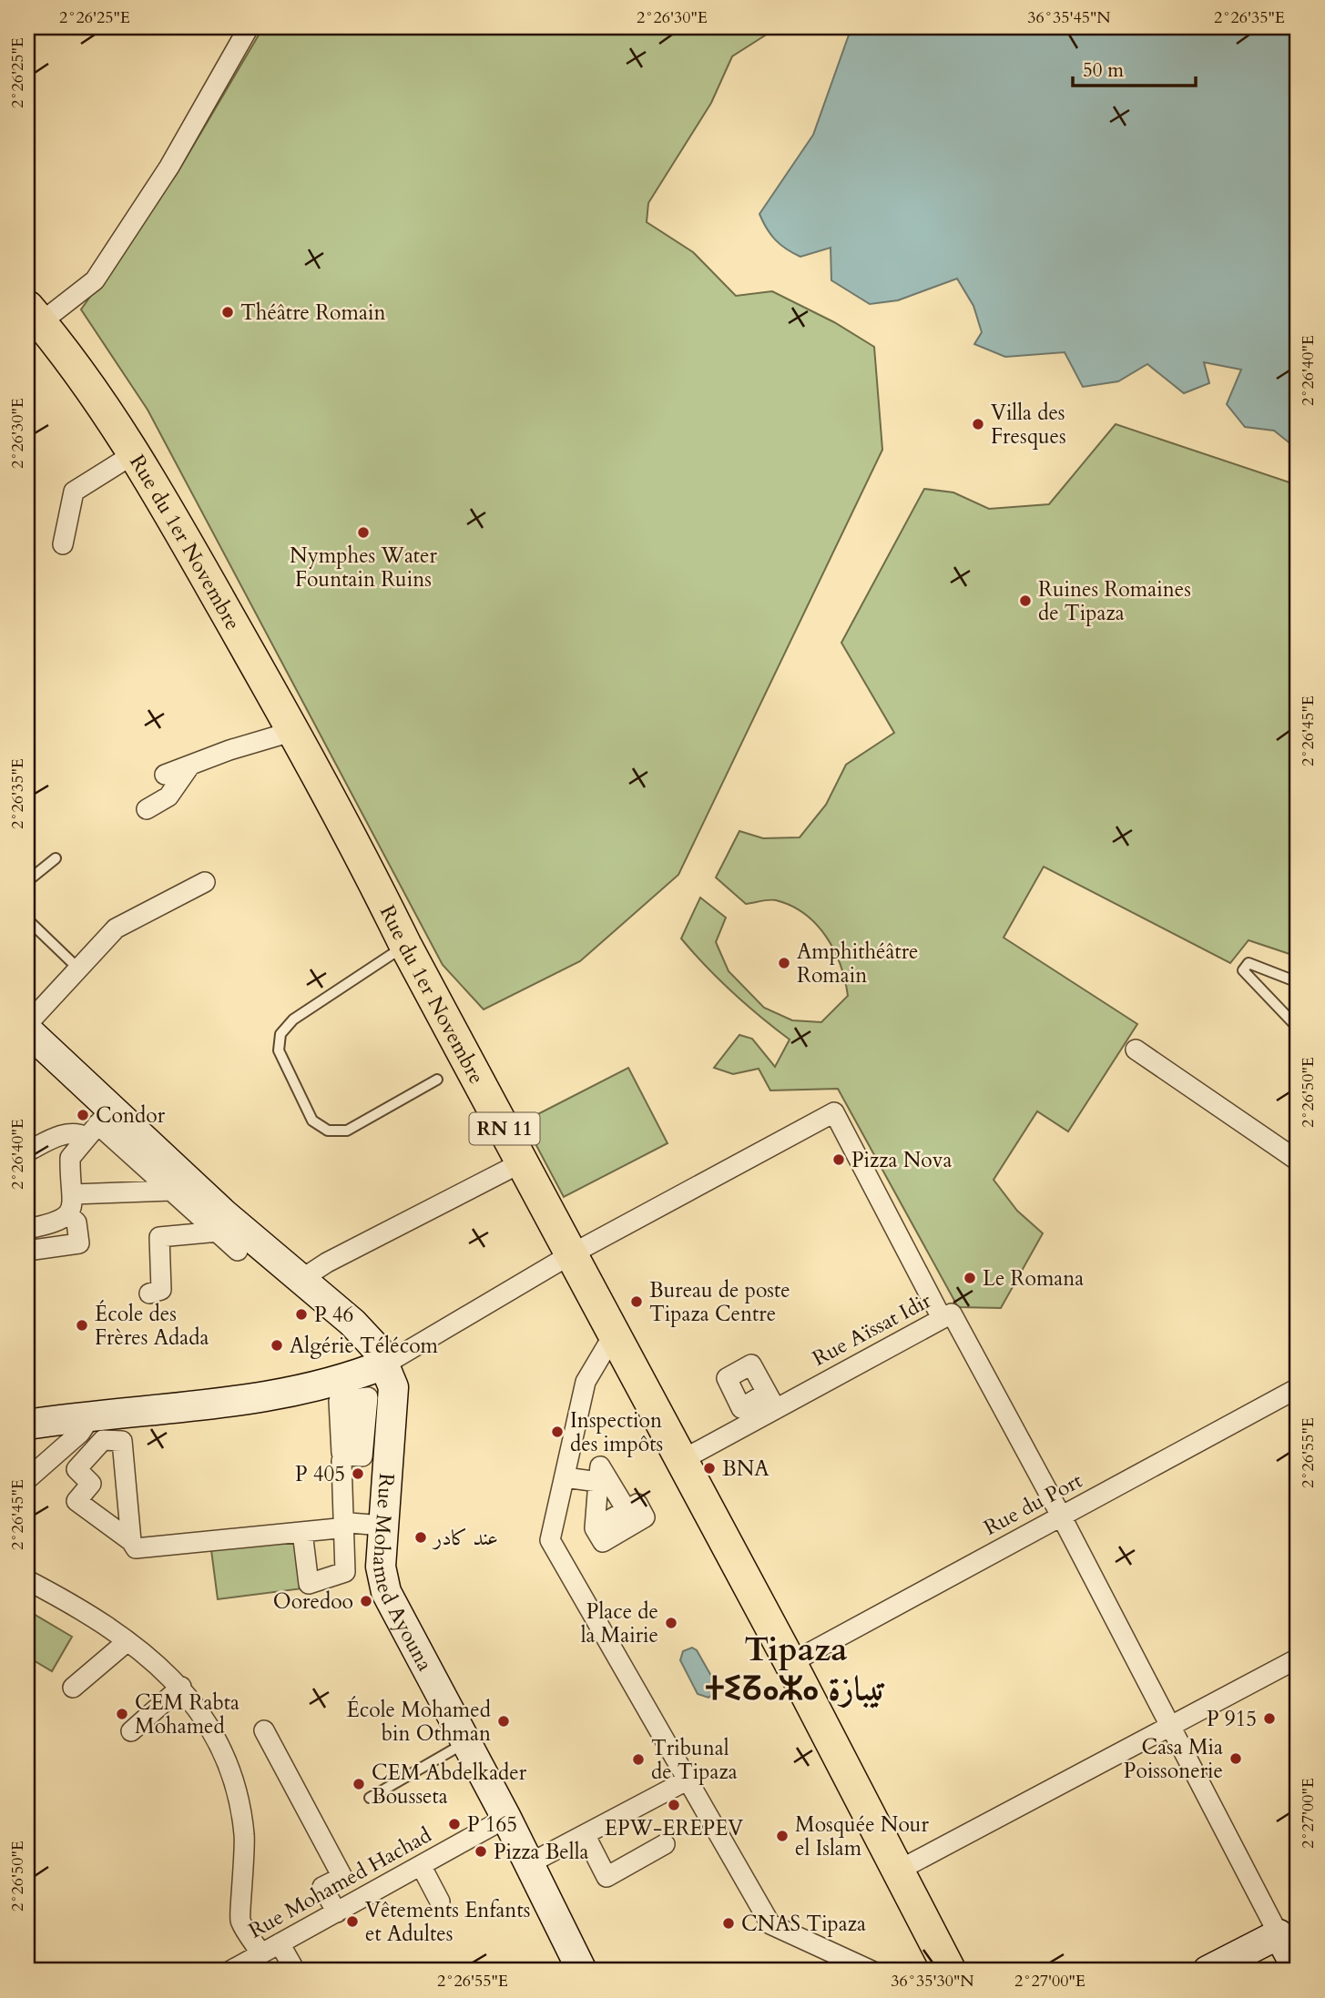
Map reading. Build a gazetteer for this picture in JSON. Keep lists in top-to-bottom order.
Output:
{
  "streets": {
    "main road": ["Rue du 1er Novembre", "RN 11", "Rue Mohamed Ayouna"],
    "street": ["Rue Aïssat Idir", "Rue du Port", "Rue Mohamed Hachad"]
  },
  "crossings": [
    ["Rue du 1er Novembre", "Rue Aïssat Idir"],
    ["Rue du 1er Novembre", "Rue du Port"],
    ["Rue Aïssat Idir", "Rue du Port"],
    ["Rue Mohamed Ayouna", "Rue Mohamed Hachad"]
  ],
  "districts": ["Tipaza ⵜⵉⵒⴰⵣⴰ تيبازة"],
  "places": [
    "Théâtre Romain",
    "Villa des Fresques",
    "Nymphes Water Fountain Ruins",
    "Ruines Romaines de Tipaza",
    "Amphithéâtre Romain",
    "Condor",
    "Pizza Nova",
    "Le Romana",
    "Bureau de poste Tipaza Centre",
    "P 46",
    "École des Frères Adada",
    "Algérie Télécom",
    "Inspection des impôts",
    "BNA",
    "P 405",
    "عند كادر",
    "Ooredoo",
    "Place de la Mairie",
    "CEM Rabta Mohamed",
    "P 915",
    "École Mohamed bin Othman",
    "Casa Mia Poissonerie",
    "Tribunal de Tipaza",
    "CEM Abdelkader Bousseta",
    "EPW-EREPEV",
    "P 165",
    "Mosquée Nour el Islam",
    "Pizza Bella",
    "Vêtements Enfants et Adultes",
    "CNAS Tipaza"
  ],
  "scale_bar": "50 m",
  "coordinates": [
    "2°26'25\"E",
    "2°26'30\"E",
    "36°35'45\"N",
    "2°26'35\"E",
    "2°26'40\"E",
    "2°26'45\"E",
    "2°26'50\"E",
    "2°26'55\"E",
    "2°27'00\"E",
    "36°35'30\"N"
  ]
}
